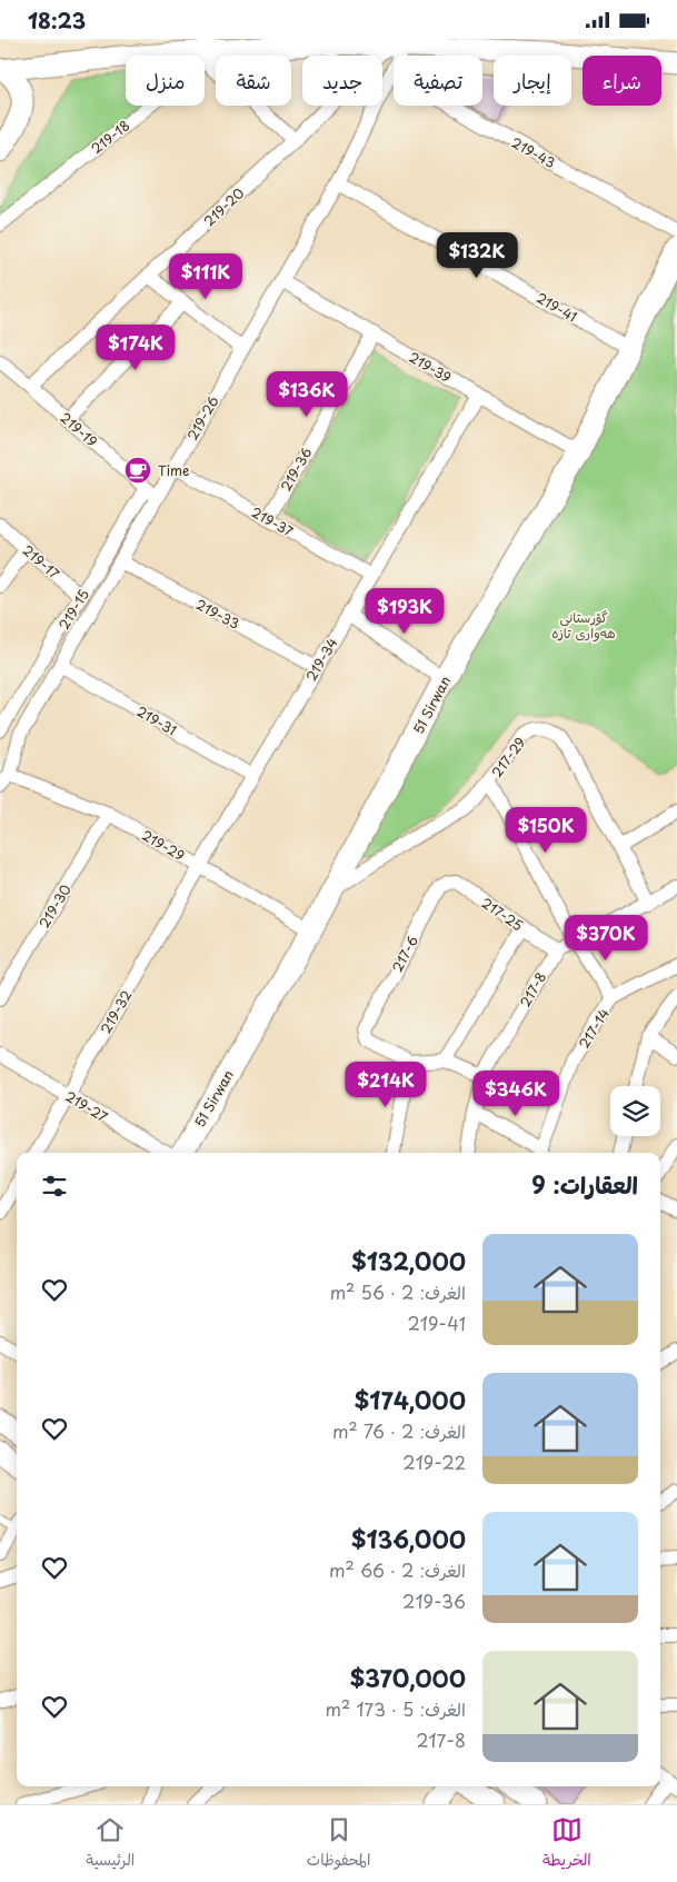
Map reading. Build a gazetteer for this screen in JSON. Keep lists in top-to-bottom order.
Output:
{
  "streets": {
    "main road": ["51 Sirwan"],
    "street": [
      "219-18",
      "219-43",
      "219-20",
      "219-41",
      "219-39",
      "219-26",
      "219-19",
      "219-36",
      "219-37",
      "219-17",
      "219-15",
      "219-33",
      "219-34",
      "219-31",
      "217-29",
      "219-29",
      "219-30",
      "217-25",
      "217-6",
      "217-8",
      "219-32",
      "217-14",
      "219-27"
    ]
  },
  "crossings": [
    ["219-43", "219-26"],
    ["219-20", "219-26"],
    ["219-20", "219-19"],
    ["219-41", "219-26"],
    ["219-41", "51 Sirwan"],
    ["219-39", "219-26"],
    ["219-39", "219-36"],
    ["219-39", "219-34"],
    ["219-39", "51 Sirwan"],
    ["219-26", "219-19"],
    ["219-26", "219-37"],
    ["219-26", "219-15"],
    ["219-26", "219-33"],
    ["219-26", "219-31"],
    ["219-26", "219-29"],
    ["219-19", "219-15"],
    ["219-36", "219-37"],
    ["219-37", "219-34"],
    ["219-17", "219-15"],
    ["219-33", "219-34"],
    ["219-34", "219-31"],
    ["219-34", "219-29"],
    ["219-34", "219-32"],
    ["51 Sirwan", "217-29"],
    ["51 Sirwan", "219-29"],
    ["219-29", "219-30"],
    ["219-29", "219-32"],
    ["217-25", "217-6"],
    ["217-25", "217-8"],
    ["219-32", "219-27"]
  ],
  "parks": ["گۆڕستانی هەواری تازە"],
  "places": {
    "cafe": ["Time"]
  },
  "page": {
    "status": "18:23",
    "chip": [
      "شراء",
      "إيجار",
      "تصفية",
      "جديد",
      "شقة",
      "منزل"
    ],
    "price": [
      "$132K",
      "$111K",
      "$174K",
      "$136K",
      "$193K",
      "$150K",
      "$370K",
      "$214K",
      "$346K"
    ],
    "heading": "العقارات: 9",
    "list": [
      {
        "name": "$132,000",
        "note": "الغرف: 2 · 56 m² · 219-41"
      },
      {
        "name": "$174,000",
        "note": "الغرف: 2 · 76 m² · 219-22"
      },
      {
        "name": "$136,000",
        "note": "الغرف: 2 · 66 m² · 219-36"
      },
      {
        "name": "$370,000",
        "note": "الغرف: 5 · 173 m² · 217-8"
      }
    ],
    "tabs": ["الخريطة", "المحفوظات", "الرئيسية"]
  }
}
